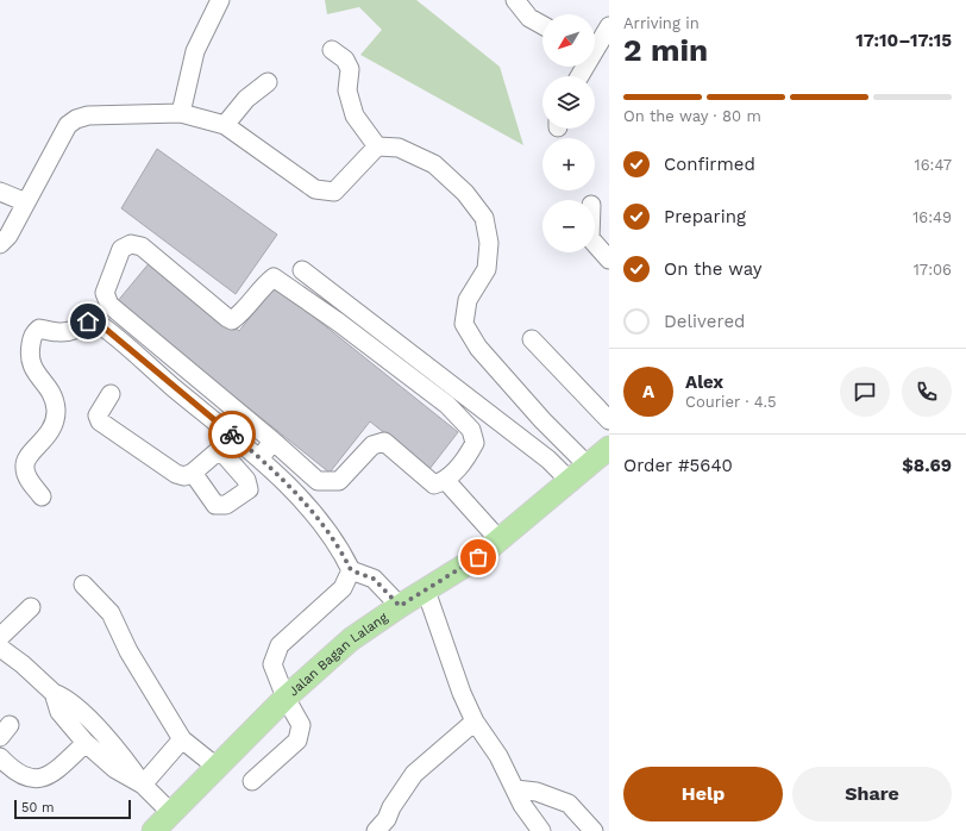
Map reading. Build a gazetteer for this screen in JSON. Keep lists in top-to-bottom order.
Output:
{
  "streets": {
    "main road": ["Jalan Bagan Lalang"]
  },
  "scale_bar": "50 m",
  "north": "bottom left",
  "page": {
    "heading": ["2 min", "Arriving in", "17:10–17:15"],
    "panel": [
      "Alex",
      "Courier · 4.5",
      "Order #5640",
      "$8.69"
    ],
    "map_buttons": ["+", "−"],
    "bar": "On the way · 80 m",
    "list": [
      ["Confirmed", "16:47"],
      ["Preparing", "16:49"],
      ["On the way", "17:06"],
      "Delivered"
    ],
    "round": "A",
    "buttons": ["Help", "Share"],
    "scale": "50 m"
  }
}
